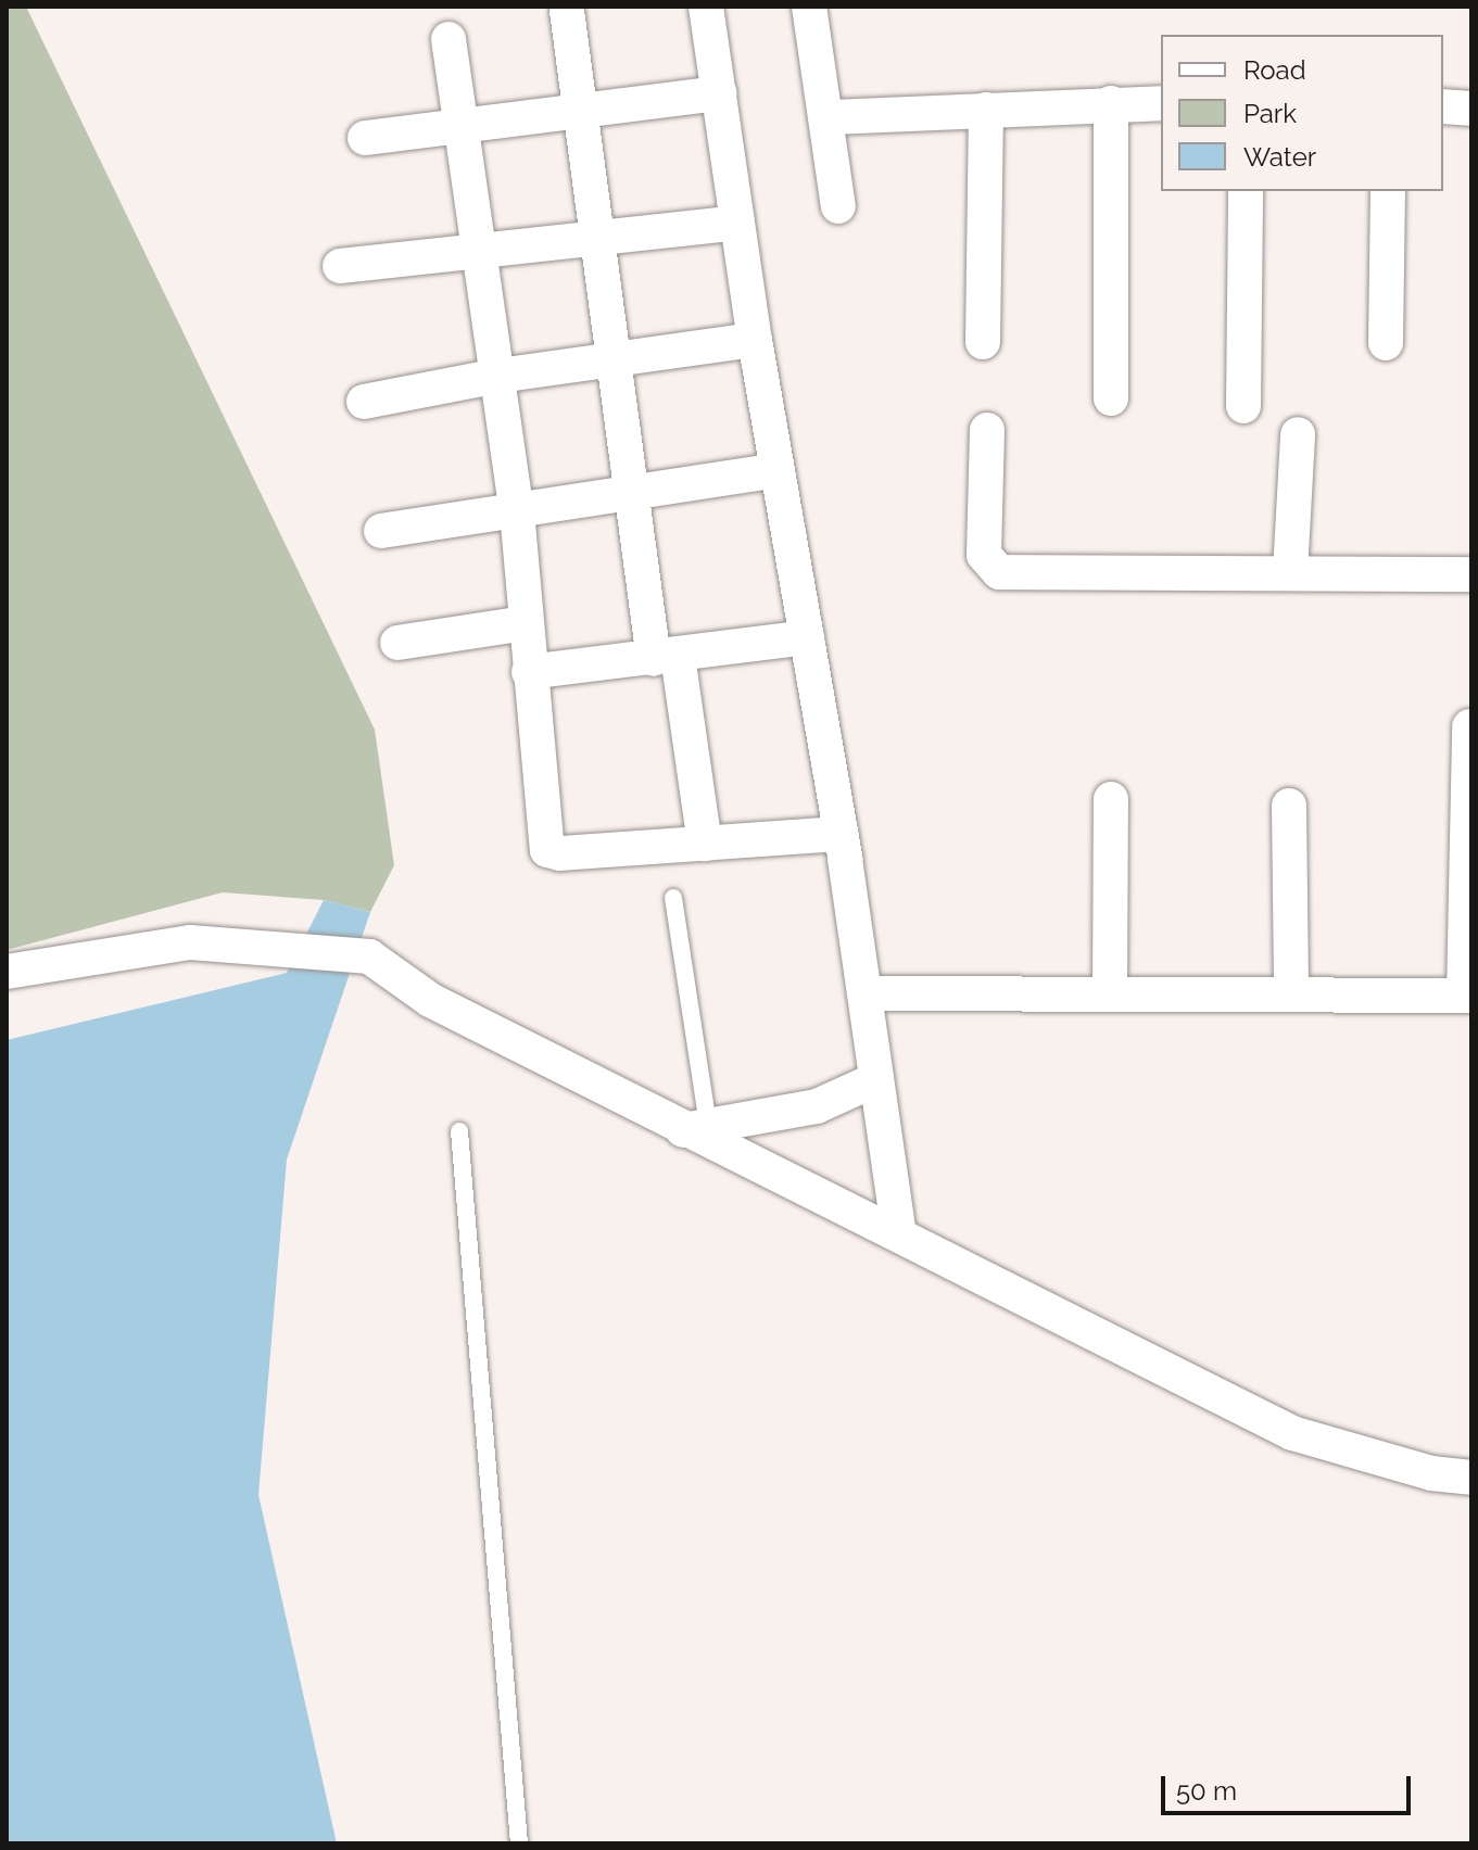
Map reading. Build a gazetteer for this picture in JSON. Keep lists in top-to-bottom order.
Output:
{
  "legend": ["Road", "Park", "Water"],
  "scale_bar": "50 m"
}
